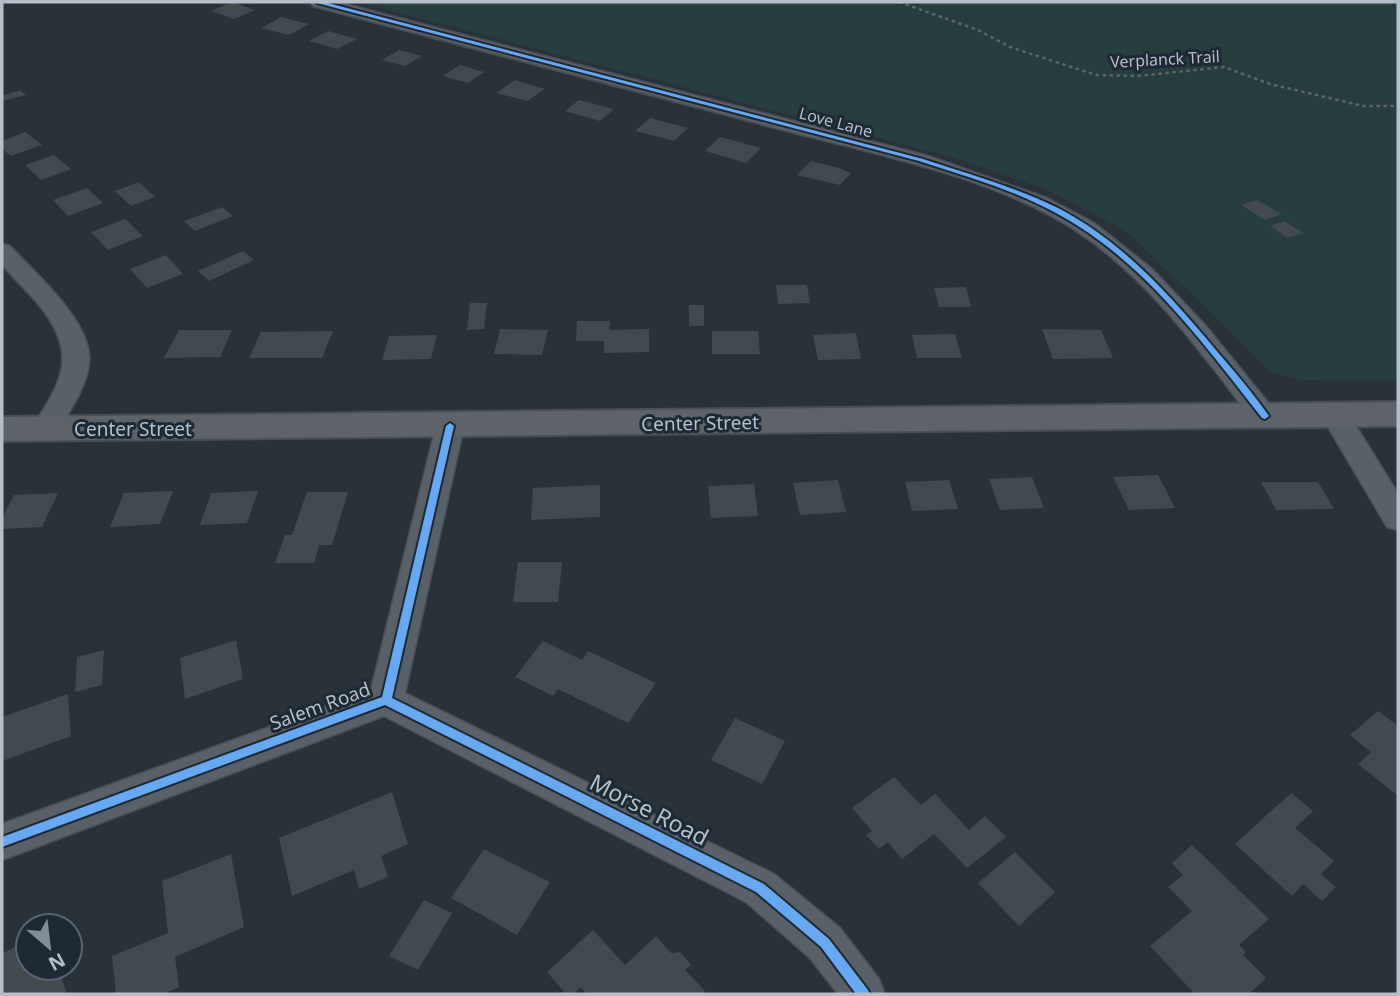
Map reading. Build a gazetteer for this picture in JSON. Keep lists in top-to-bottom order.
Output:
{
  "streets": {
    "main road": ["Center Street"],
    "street": ["Love Lane", "Salem Road", "Morse Road"],
    "path": ["Verplanck Trail"]
  },
  "crossings": [
    ["Love Lane", "Center Street"],
    ["Center Street", "Salem Road"],
    ["Salem Road", "Morse Road"]
  ],
  "north": "bottom right"
}
